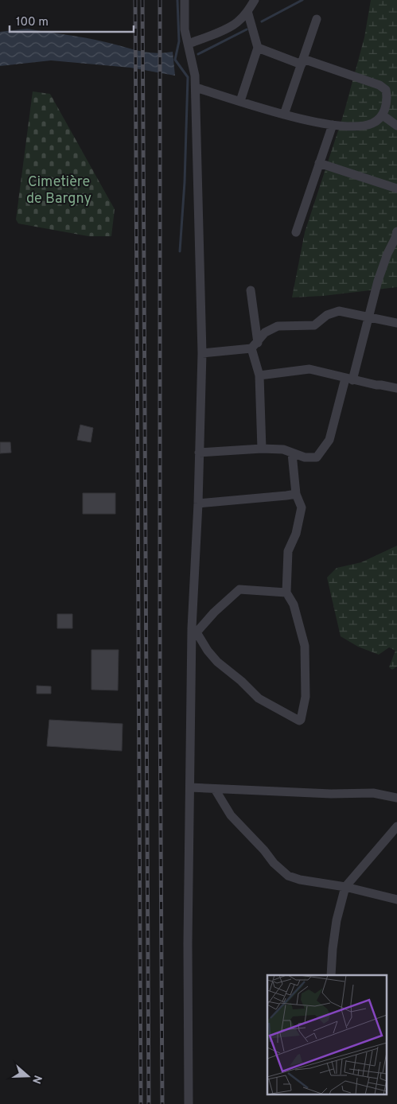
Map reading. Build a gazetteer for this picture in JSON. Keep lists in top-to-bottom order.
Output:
{
  "parks": ["Cimetière de Bargny"],
  "scale_bar": "100 m",
  "north": "right"
}
